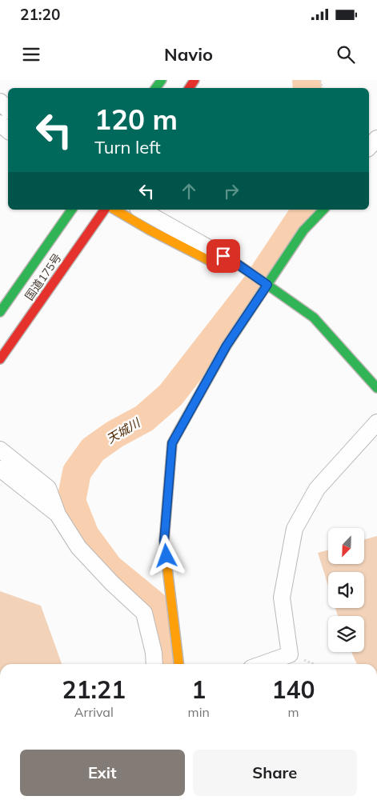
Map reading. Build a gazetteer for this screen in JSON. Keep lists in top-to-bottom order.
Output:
{
  "streets": {
    "main road": ["国道175号"]
  },
  "water": ["天城川"],
  "north": "bottom left",
  "page": {
    "status": "21:20",
    "header": "Navio",
    "turn": ["120 m", "Turn left"],
    "eta": [
      "21:21",
      "Arrival",
      "1",
      "min",
      "140",
      "m"
    ],
    "buttons": ["Exit", "Share"]
  }
}
